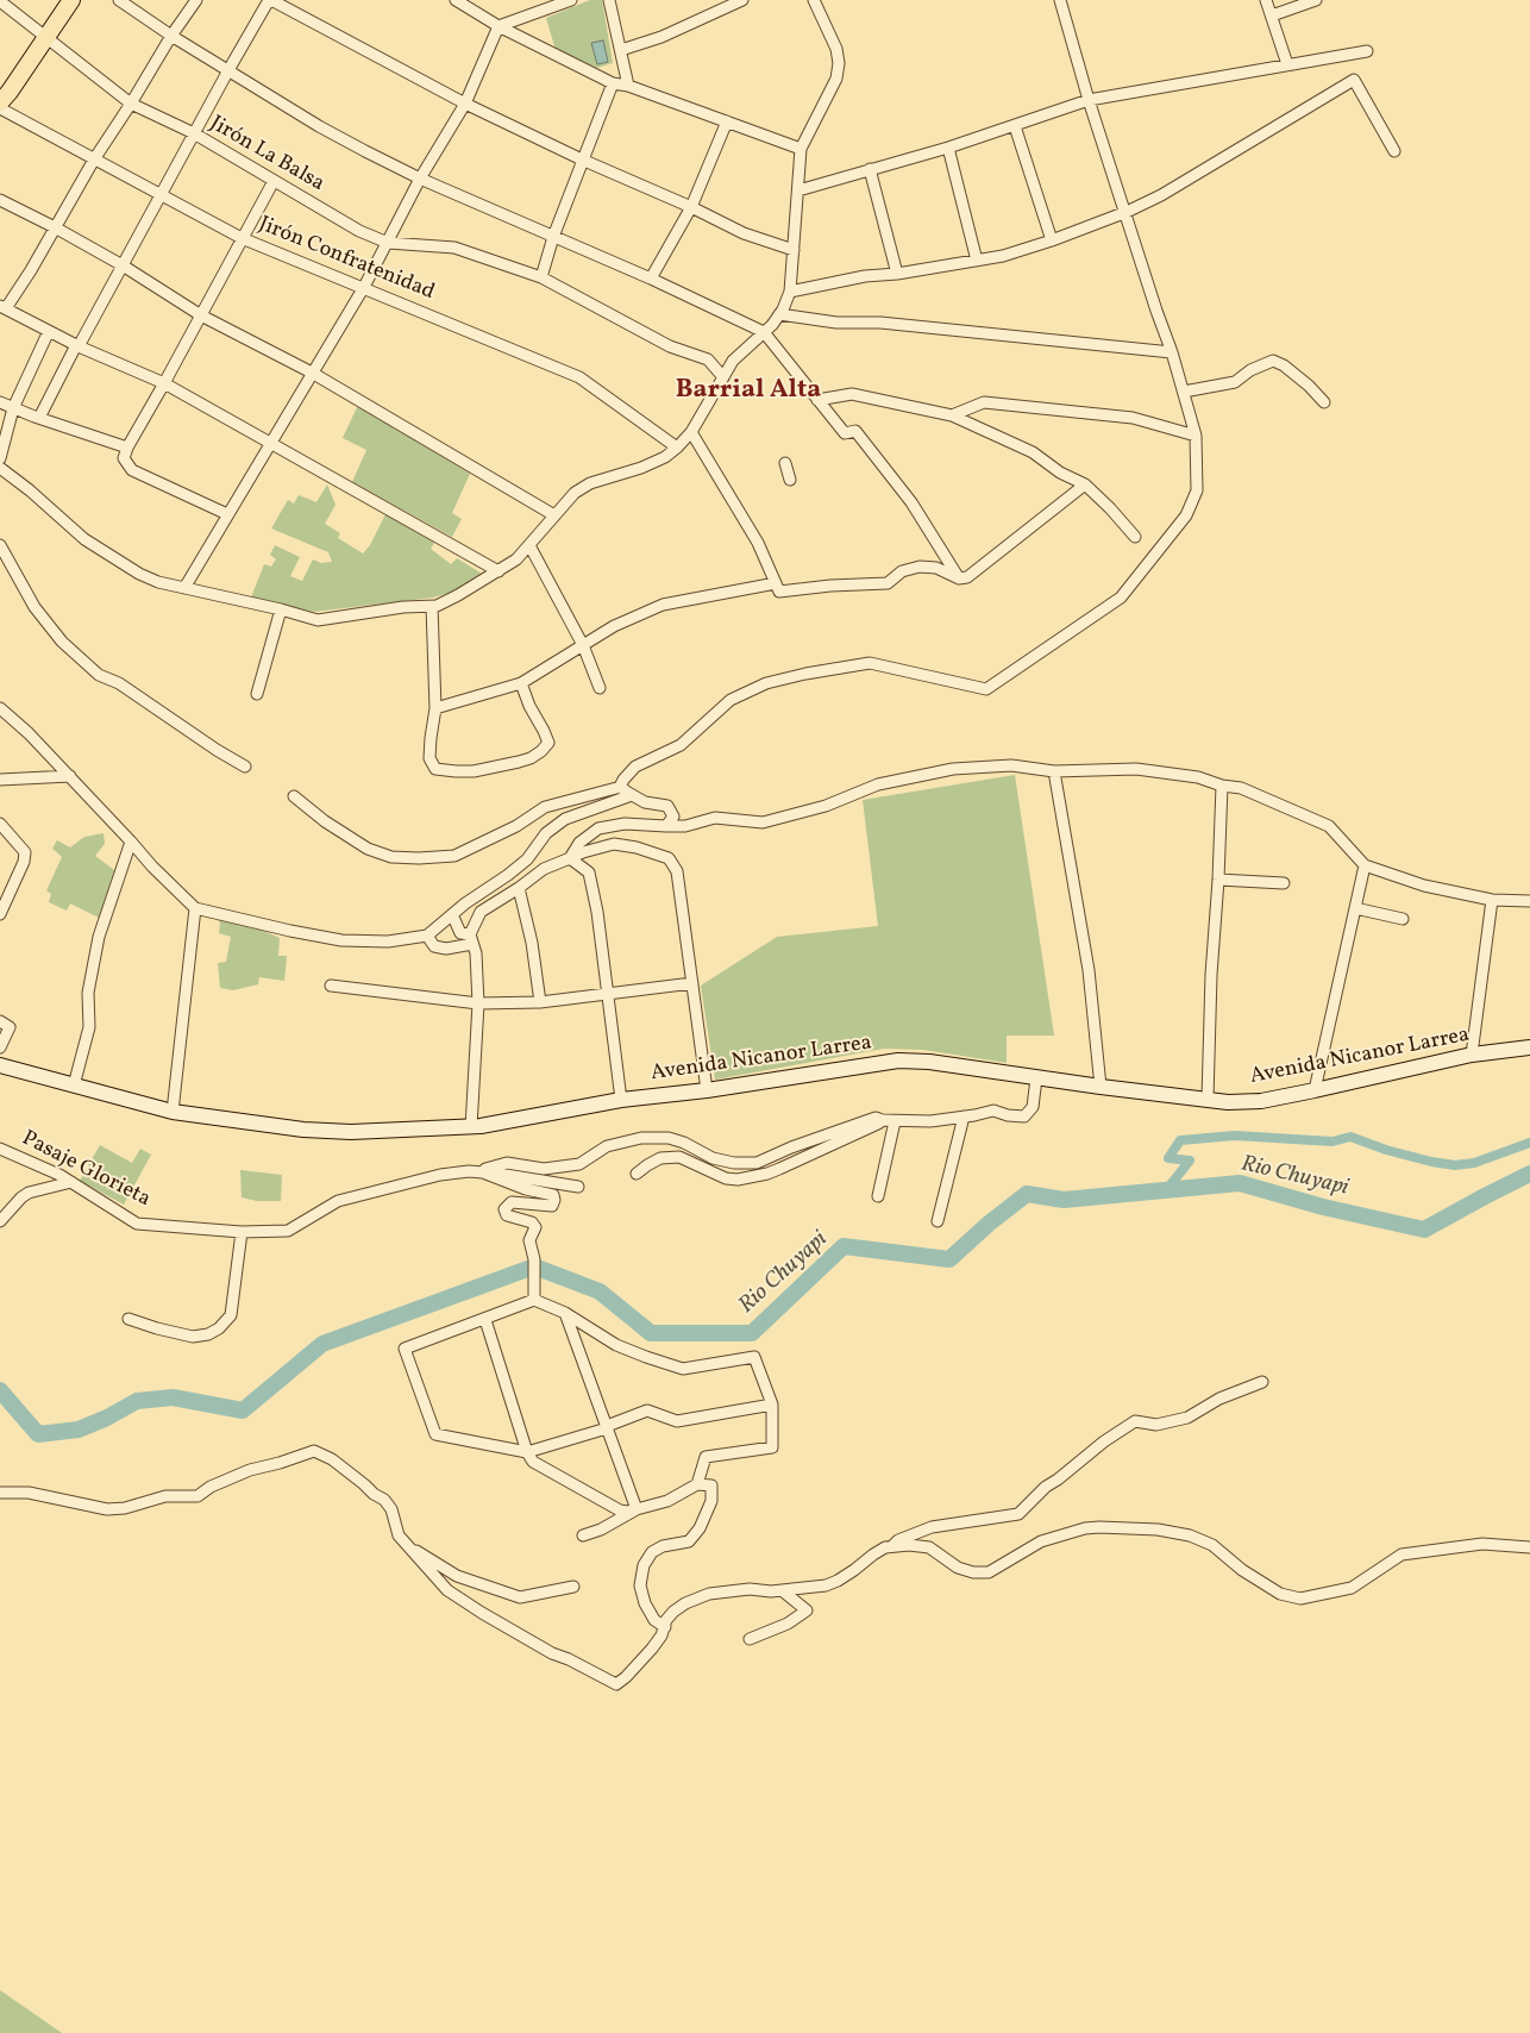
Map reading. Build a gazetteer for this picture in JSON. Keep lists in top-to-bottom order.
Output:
{
  "streets": {
    "main road": ["Avenida Nicanor Larrea"],
    "street": ["Jirón La Balsa", "Jirón Confratenidad", "Pasaje Glorieta"]
  },
  "districts": ["Barrial Alta"],
  "water": ["Rio Chuyapi"]
}
